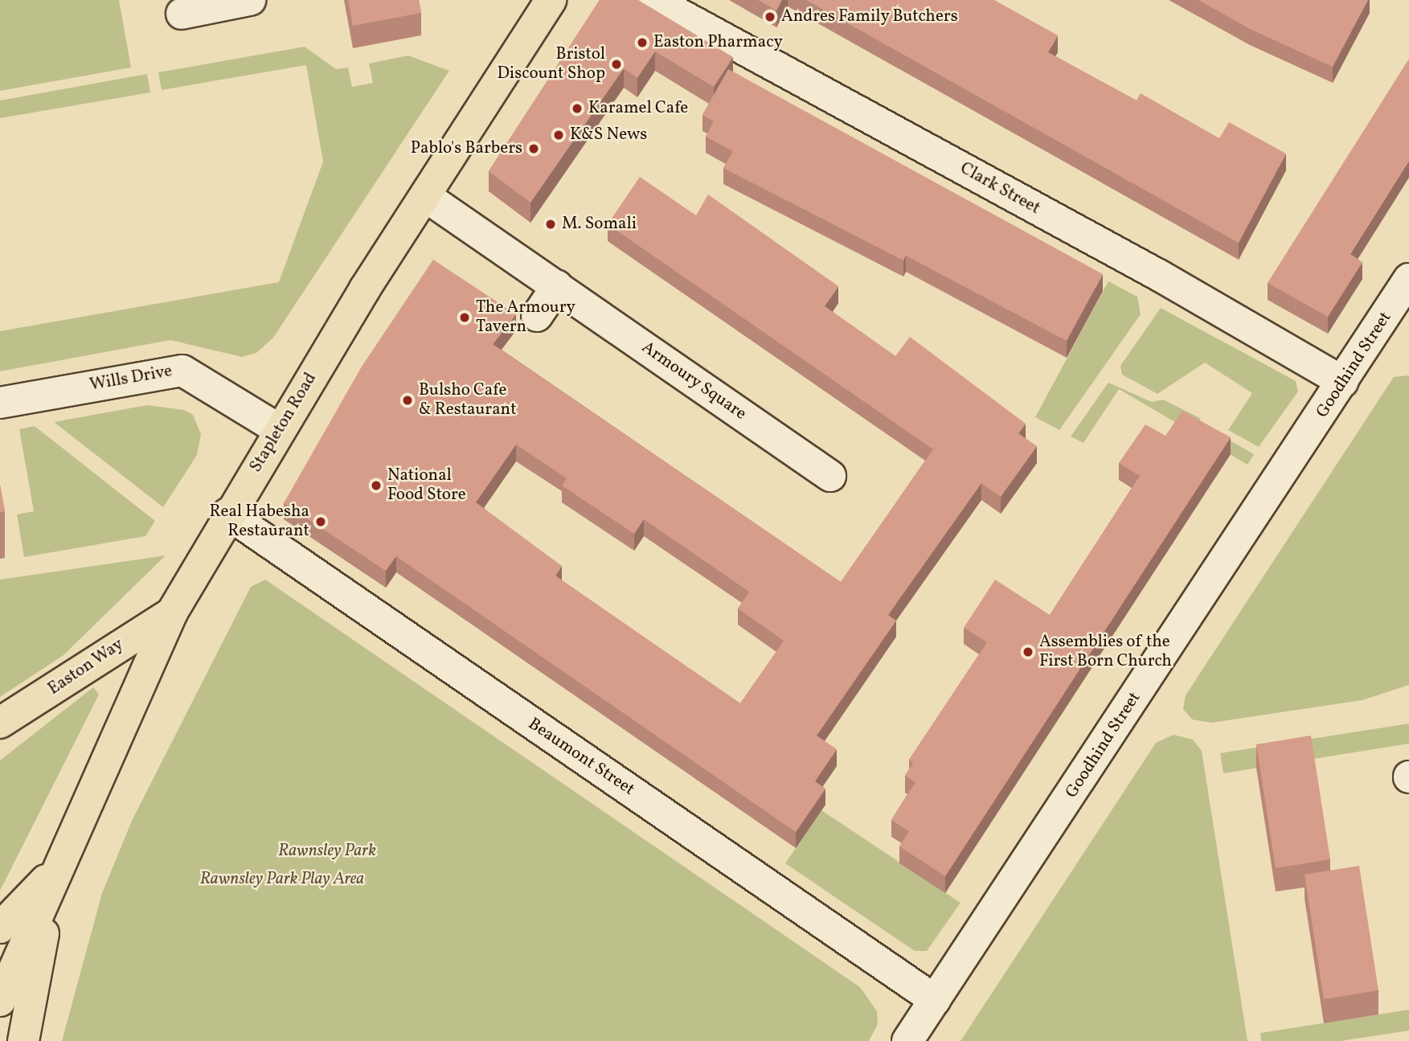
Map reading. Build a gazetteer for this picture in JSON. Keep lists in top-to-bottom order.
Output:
{
  "streets": {
    "main road": ["Stapleton Road", "Easton Way"],
    "street": [
      "Clark Street",
      "Goodhind Street",
      "Wills Drive",
      "Armoury Square",
      "Beaumont Street"
    ]
  },
  "crossings": [
    ["Clark Street", "Goodhind Street"],
    ["Goodhind Street", "Beaumont Street"],
    ["Wills Drive", "Stapleton Road"],
    ["Armoury Square", "Stapleton Road"],
    ["Stapleton Road", "Easton Way"],
    ["Stapleton Road", "Beaumont Street"]
  ],
  "parks": ["Rawnsley Park", "Rawnsley Park Play Area"],
  "places": [
    "Andres Family Butchers",
    "Easton Pharmacy",
    "Bristol Discount Shop",
    "Karamel Cafe",
    "K&S News",
    "Pablo's Barbers",
    "M. Somali",
    "The Armoury Tavern",
    "Bulsho Cafe & Restaurant",
    "National Food Store",
    "Real Habesha Restaurant",
    "Assemblies of the First Born Church"
  ]
}
